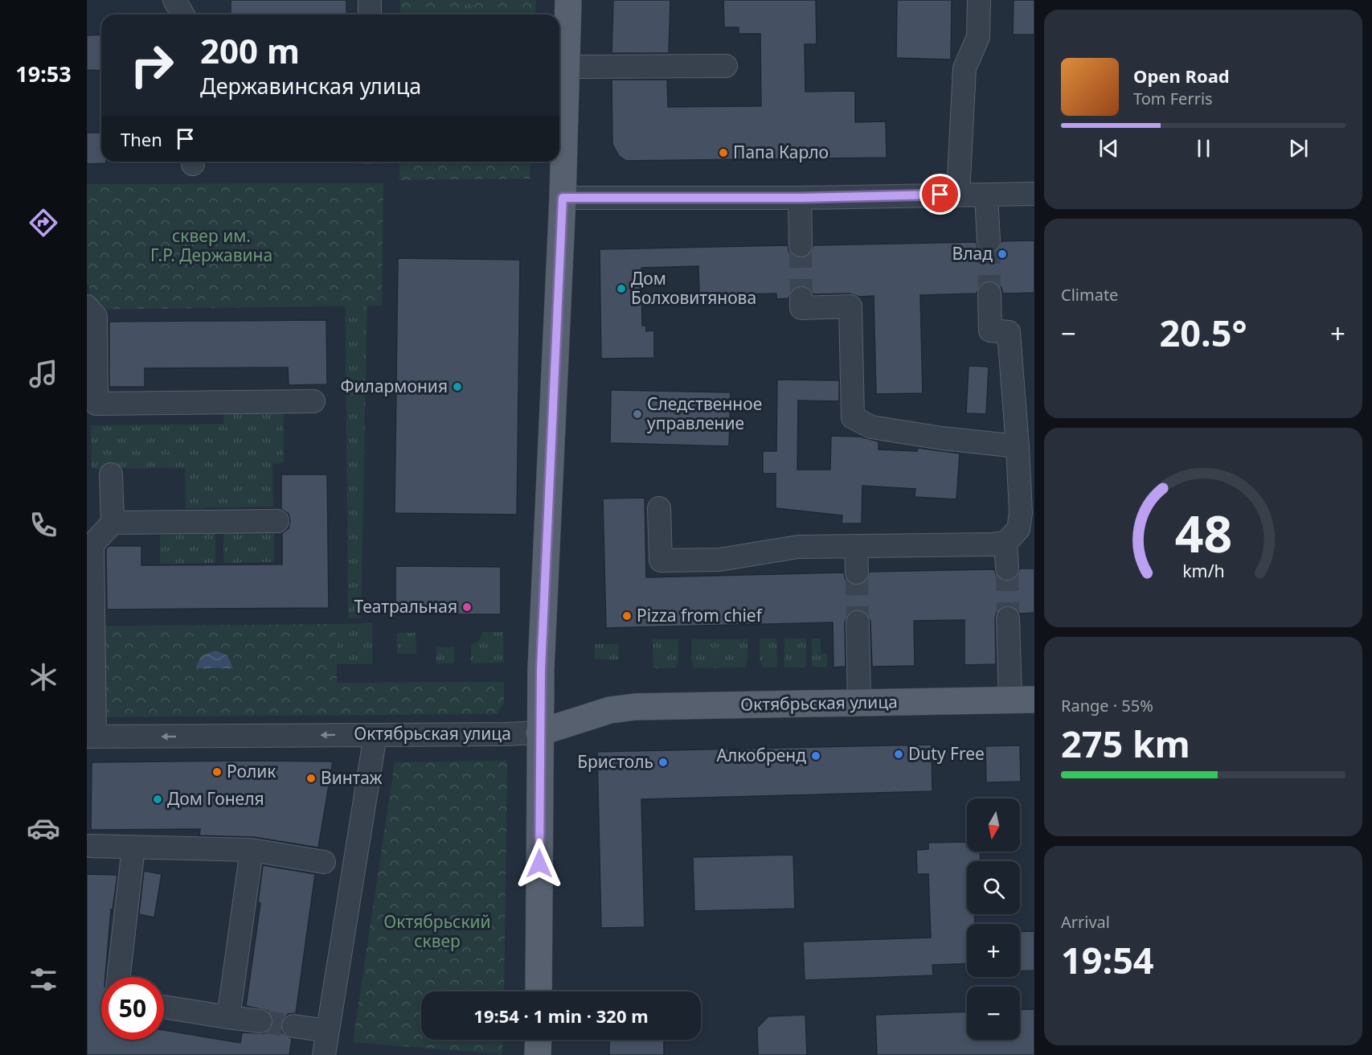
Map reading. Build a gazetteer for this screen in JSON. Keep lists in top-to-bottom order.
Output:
{
  "streets": {
    "main road": ["Октябрьская улица"]
  },
  "parks": ["сквер им. Г.Р. Державина", "Октябрьский сквер"],
  "places": [
    "Папа Карло",
    "Влад",
    "Дом Болховитянова",
    "Филармония",
    "Следственное управление",
    "Театральная",
    "Pizza from chief",
    "Duty Free",
    "Алкобренд",
    "Бристоль",
    "Ролик",
    "Винтаж",
    "Дом Гонеля"
  ],
  "north": "bottom",
  "page": {
    "tabs": "19:53",
    "turn": ["200 m", "Державинская улица"],
    "song": ["Open Road", "Tom Ferris"],
    "then": "Then",
    "tile": [
      "Climate",
      ["Range · 55%", "275 km"],
      ["Arrival", "19:54"]
    ],
    "heat": ["−", "20.5°", "+"],
    "map_buttons": ["+", "−"],
    "limit": "50",
    "trip": "19:54 · 1 min · 320 m",
    "gauge": ["48", "km/h"]
  }
}
